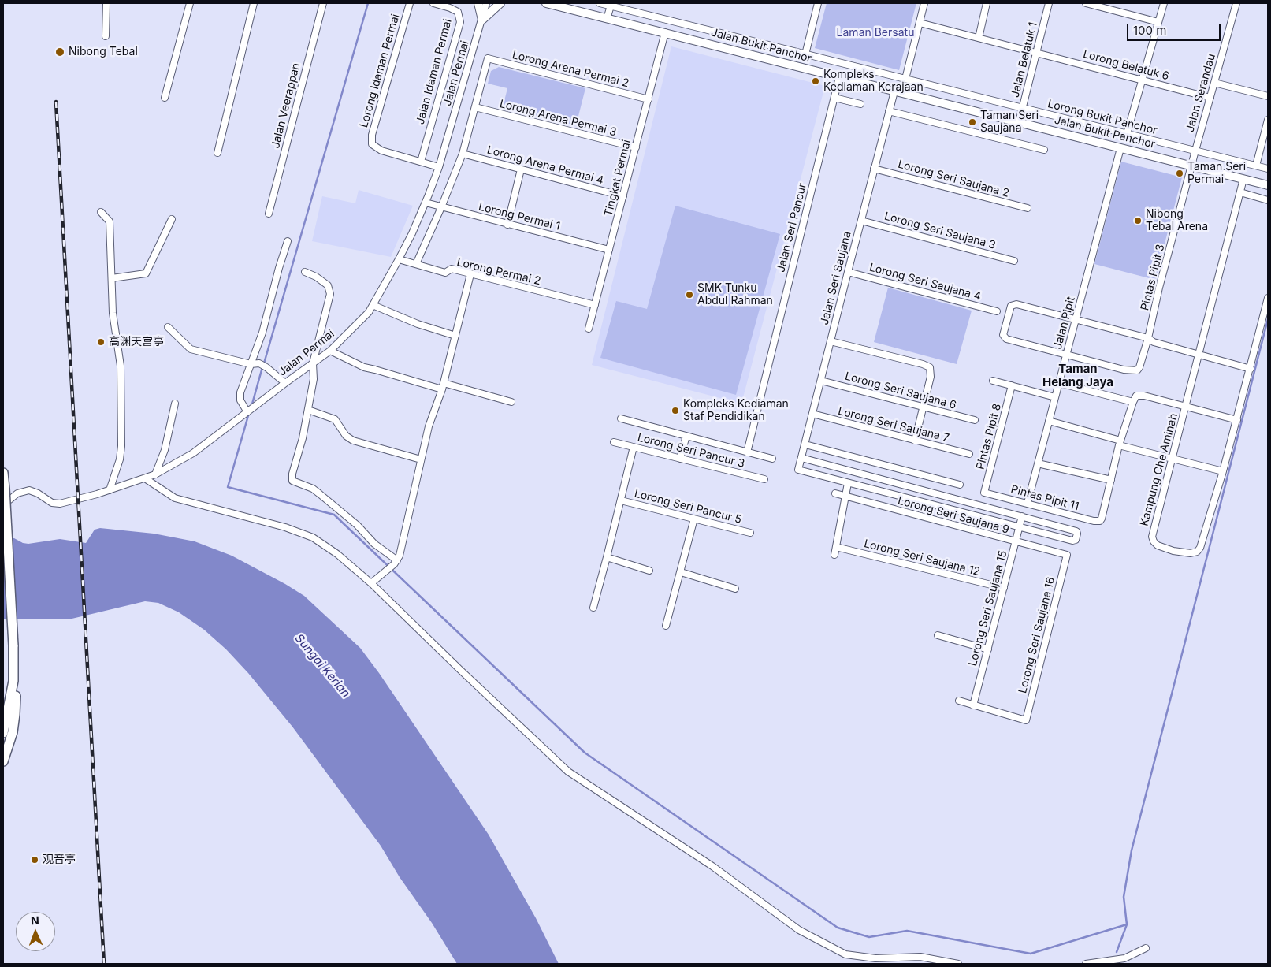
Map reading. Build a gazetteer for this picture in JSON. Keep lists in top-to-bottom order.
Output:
{
  "streets": {
    "main road": ["Jalan Bukit Panchor"],
    "street": [
      "Jalan Belatuk 1",
      "Lorong Belatuk 6",
      "Lorong Arena Permai 2",
      "Lorong Idaman Permai",
      "Jalan Idaman Permai",
      "Jalan Permai",
      "Jalan Serandau",
      "Jalan Veerappan",
      "Lorong Bukit Panchor",
      "Lorong Arena Permai 3",
      "Lorong Arena Permai 4",
      "Tingkat Permai",
      "Lorong Seri Saujana 2",
      "Lorong Permai 1",
      "Jalan Seri Pancur",
      "Lorong Seri Saujana 3",
      "Lorong Permai 2",
      "Pintas Pipit 3",
      "Jalan Seri Saujana",
      "Lorong Seri Saujana 4",
      "Jalan Pipit",
      "Lorong Seri Saujana 6",
      "Lorong Seri Saujana 7",
      "Pintas Pipit 8",
      "Lorong Seri Pancur 3",
      "Kampung Che Aminah",
      "Pintas Pipit 11",
      "Lorong Seri Pancur 5",
      "Lorong Seri Saujana 9",
      "Lorong Seri Saujana 12",
      "Lorong Seri Saujana 15",
      "Lorong Seri Saujana 16"
    ]
  },
  "crossings": [
    ["Jalan Bukit Panchor", "Jalan Belatuk 1"],
    ["Jalan Bukit Panchor", "Jalan Serandau"],
    ["Jalan Bukit Panchor", "Tingkat Permai"],
    ["Jalan Bukit Panchor", "Jalan Seri Pancur"],
    ["Jalan Bukit Panchor", "Pintas Pipit 3"],
    ["Jalan Bukit Panchor", "Jalan Seri Saujana"],
    ["Jalan Bukit Panchor", "Jalan Pipit"],
    ["Jalan Bukit Panchor", "Kampung Che Aminah"],
    ["Jalan Belatuk 1", "Lorong Belatuk 6"],
    ["Jalan Belatuk 1", "Lorong Bukit Panchor"],
    ["Lorong Belatuk 6", "Jalan Serandau"],
    ["Lorong Arena Permai 2", "Lorong Arena Permai 3"],
    ["Lorong Arena Permai 2", "Tingkat Permai"],
    ["Lorong Idaman Permai", "Jalan Idaman Permai"],
    ["Jalan Permai", "Lorong Permai 1"],
    ["Jalan Permai", "Lorong Permai 2"],
    ["Jalan Serandau", "Lorong Bukit Panchor"],
    ["Jalan Serandau", "Pintas Pipit 3"],
    ["Lorong Arena Permai 3", "Tingkat Permai"],
    ["Lorong Arena Permai 4", "Tingkat Permai"],
    ["Tingkat Permai", "Lorong Permai 1"],
    ["Tingkat Permai", "Lorong Permai 2"],
    ["Lorong Seri Saujana 2", "Jalan Seri Saujana"],
    ["Lorong Seri Saujana 3", "Jalan Seri Saujana"],
    ["Pintas Pipit 3", "Jalan Pipit"],
    ["Jalan Seri Saujana", "Lorong Seri Saujana 4"],
    ["Jalan Seri Saujana", "Lorong Seri Saujana 6"],
    ["Jalan Seri Saujana", "Lorong Seri Saujana 7"],
    ["Jalan Pipit", "Pintas Pipit 11"],
    ["Pintas Pipit 8", "Pintas Pipit 11"],
    ["Lorong Seri Saujana 9", "Lorong Seri Saujana 15"],
    ["Lorong Seri Saujana 9", "Lorong Seri Saujana 16"],
    ["Lorong Seri Saujana 12", "Lorong Seri Saujana 15"],
    ["Lorong Seri Saujana 15", "Lorong Seri Saujana 16"]
  ],
  "districts": ["Taman Helang Jaya"],
  "water": ["Sungai Kerian"],
  "parks": ["Laman Bersatu"],
  "places": [
    "Nibong Tebal",
    "Kompleks Kediaman Kerajaan",
    "Taman Seri Saujana",
    "Taman Seri Permai",
    "Nibong Tebal Arena",
    "SMK Tunku Abdul Rahman",
    "高渊天宫亭",
    "Kompleks Kediaman Staf Pendidikan",
    "观音亭"
  ],
  "scale_bar": "100 m",
  "north": "top"
}
